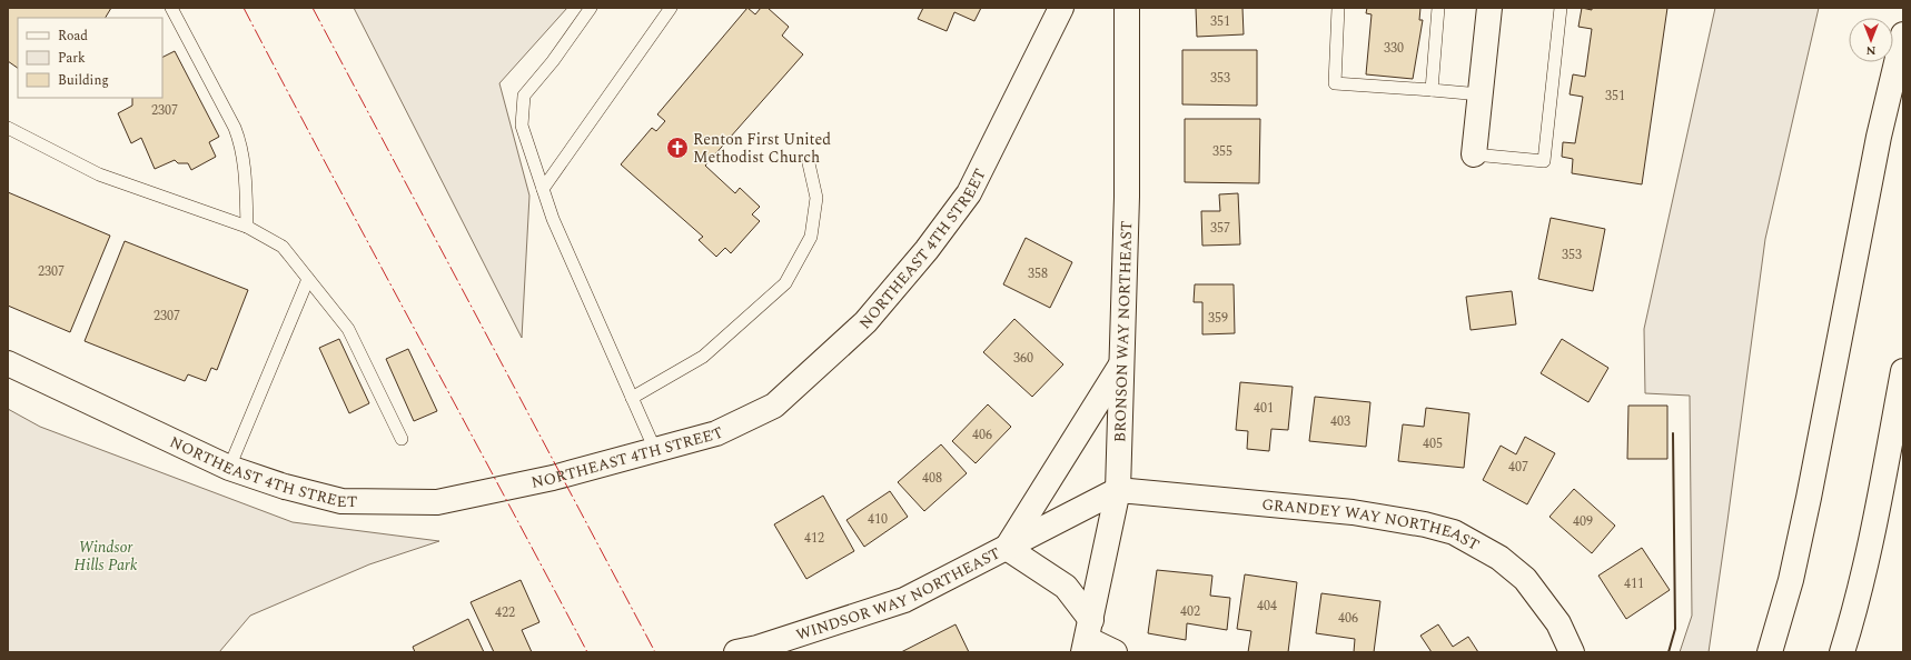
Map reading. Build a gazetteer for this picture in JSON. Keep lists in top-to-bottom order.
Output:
{
  "streets": {
    "main road": [
      "NORTHEAST 4TH STREET",
      "BRONSON WAY NORTHEAST",
      "GRANDEY WAY NORTHEAST",
      "WINDSOR WAY NORTHEAST"
    ]
  },
  "crossings": [
    ["BRONSON WAY NORTHEAST", "GRANDEY WAY NORTHEAST"],
    ["BRONSON WAY NORTHEAST", "WINDSOR WAY NORTHEAST"],
    ["GRANDEY WAY NORTHEAST", "WINDSOR WAY NORTHEAST"]
  ],
  "parks": ["Windsor Hills Park"],
  "places": {
    "church": ["Renton First United Methodist Church"]
  },
  "house_numbers": [
    "351",
    "330",
    "353",
    "351",
    "2307",
    "355",
    "357",
    "353",
    "2307",
    "358",
    "2307",
    "359",
    "360",
    "401",
    "403",
    "406",
    "405",
    "407",
    "408",
    "410",
    "409",
    "412",
    "411",
    "404",
    "402",
    "422",
    "406"
  ],
  "legend": ["Road", "Park", "Building"],
  "north": "bottom"
}
